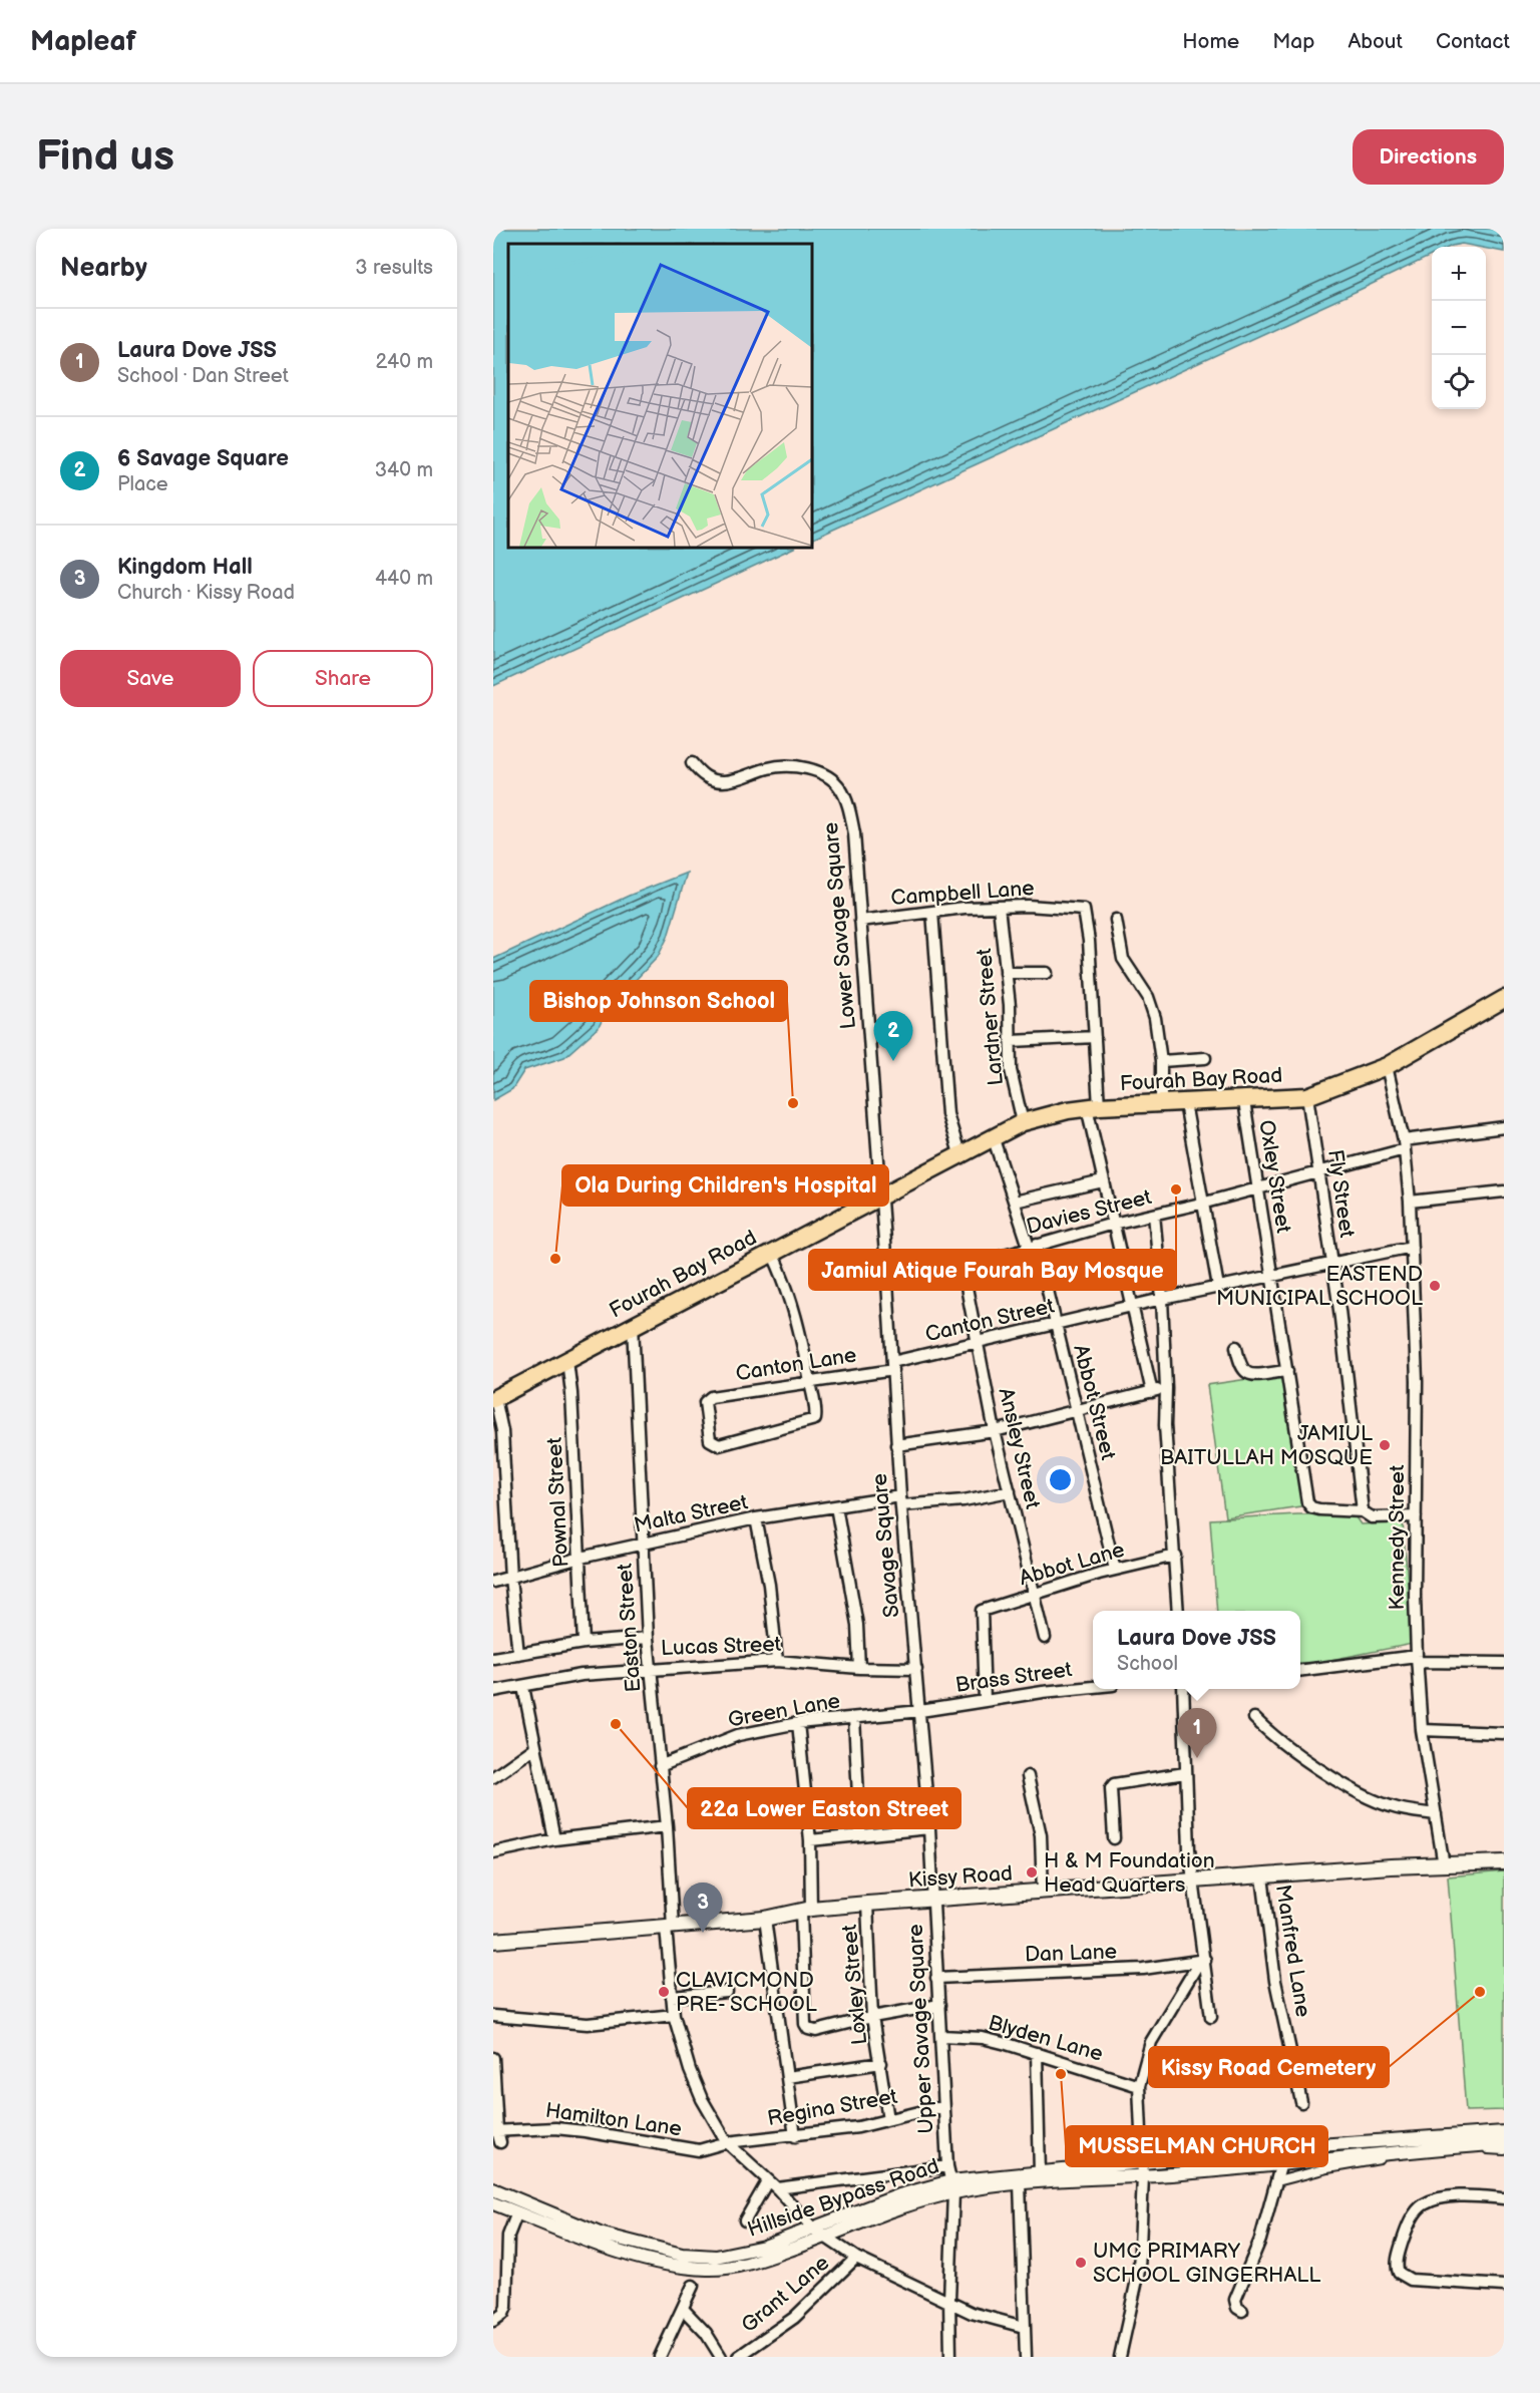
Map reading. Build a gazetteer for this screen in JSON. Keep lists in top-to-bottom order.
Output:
{
  "streets": {
    "main road": ["Fourah Bay Road", "Kissy Road"],
    "street": [
      "Campbell Lane",
      "Lower Savage Square",
      "Lardner Street",
      "Oxley Street",
      "Fly Street",
      "Davies Street",
      "Canton Street",
      "Canton Lane",
      "Abbot Street",
      "Ansley Street",
      "Pownal Street",
      "Malta Street",
      "Kennedy Street",
      "Savage Square",
      "Abbot Lane",
      "Easton Street",
      "Lucas Street",
      "Brass Street",
      "Green Lane",
      "Manfred Lane",
      "Dan Lane",
      "Loxley Street",
      "Upper Savage Square",
      "Blyden Lane",
      "Regina Street",
      "Hamilton Lane",
      "Hillside Bypass Road",
      "Grant Lane"
    ]
  },
  "crossings": [
    ["Campbell Lane", "Lower Savage Square"],
    ["Campbell Lane", "Lardner Street"],
    ["Lower Savage Square", "Fourah Bay Road"],
    ["Lower Savage Square", "Savage Square"],
    ["Lardner Street", "Fourah Bay Road"],
    ["Fourah Bay Road", "Oxley Street"],
    ["Fourah Bay Road", "Fly Street"],
    ["Fourah Bay Road", "Abbot Street"],
    ["Fourah Bay Road", "Pownal Street"],
    ["Fourah Bay Road", "Kennedy Street"],
    ["Fourah Bay Road", "Savage Square"],
    ["Fourah Bay Road", "Easton Street"],
    ["Oxley Street", "Fly Street"],
    ["Oxley Street", "Davies Street"],
    ["Oxley Street", "Canton Street"],
    ["Oxley Street", "Kennedy Street"],
    ["Fly Street", "Davies Street"],
    ["Fly Street", "Canton Street"],
    ["Davies Street", "Abbot Street"],
    ["Davies Street", "Ansley Street"],
    ["Davies Street", "Kennedy Street"],
    ["Davies Street", "Savage Square"],
    ["Canton Street", "Canton Lane"],
    ["Canton Street", "Abbot Street"],
    ["Canton Street", "Ansley Street"],
    ["Canton Street", "Kennedy Street"],
    ["Canton Street", "Savage Square"],
    ["Canton Lane", "Savage Square"],
    ["Abbot Street", "Abbot Lane"],
    ["Ansley Street", "Malta Street"],
    ["Ansley Street", "Abbot Lane"],
    ["Pownal Street", "Malta Street"],
    ["Malta Street", "Savage Square"],
    ["Malta Street", "Easton Street"],
    ["Kennedy Street", "Kissy Road"],
    ["Savage Square", "Lucas Street"],
    ["Savage Square", "Brass Street"],
    ["Savage Square", "Green Lane"],
    ["Savage Square", "Kissy Road"],
    ["Savage Square", "Upper Savage Square"],
    ["Abbot Lane", "Brass Street"],
    ["Easton Street", "Lucas Street"],
    ["Easton Street", "Green Lane"],
    ["Easton Street", "Kissy Road"],
    ["Easton Street", "Upper Savage Square"],
    ["Easton Street", "Regina Street"],
    ["Easton Street", "Hamilton Lane"],
    ["Easton Street", "Hillside Bypass Road"],
    ["Easton Street", "Grant Lane"],
    ["Brass Street", "Green Lane"],
    ["Kissy Road", "Manfred Lane"],
    ["Kissy Road", "Loxley Street"],
    ["Kissy Road", "Upper Savage Square"],
    ["Dan Lane", "Upper Savage Square"],
    ["Loxley Street", "Regina Street"],
    ["Upper Savage Square", "Blyden Lane"],
    ["Upper Savage Square", "Regina Street"],
    ["Upper Savage Square", "Hillside Bypass Road"],
    ["Regina Street", "Hamilton Lane"]
  ],
  "places": [
    "Bishop Johnson School",
    "Jamiul Atique Fourah Bay Mosque",
    "Ola During Children's Hospital",
    "EASTEND MUNICIPAL SCHOOL",
    "JAMIUL BAITULLAH MOSQUE",
    "22a Lower Easton Street",
    "H & M Foundation Head Quarters",
    "CLAVICMOND PRE- SCHOOL",
    "Kissy Road Cemetery",
    "MUSSELMAN CHURCH",
    "UMC PRIMARY SCHOOL GINGERHALL"
  ],
  "page": {
    "header": "Mapleaf",
    "nav": [
      "Home",
      "Map",
      "About",
      "Contact"
    ],
    "buttons": [
      "Directions",
      ["Save", "Share"]
    ],
    "title": "Find us",
    "heading": ["Nearby", "3 results"],
    "map_buttons": ["+", "−"],
    "list": [
      {
        "mark": "1",
        "name": "Laura Dove JSS",
        "note": "School · Dan Street",
        "value": "240 m"
      },
      {
        "mark": "2",
        "name": "6 Savage Square",
        "note": "Place",
        "value": "340 m"
      },
      {
        "mark": "3",
        "name": "Kingdom Hall",
        "note": "Church · Kissy Road",
        "value": "440 m"
      }
    ],
    "pins": ["2", "1", "3"],
    "popup": ["Laura Dove JSS", "School"]
  }
}
